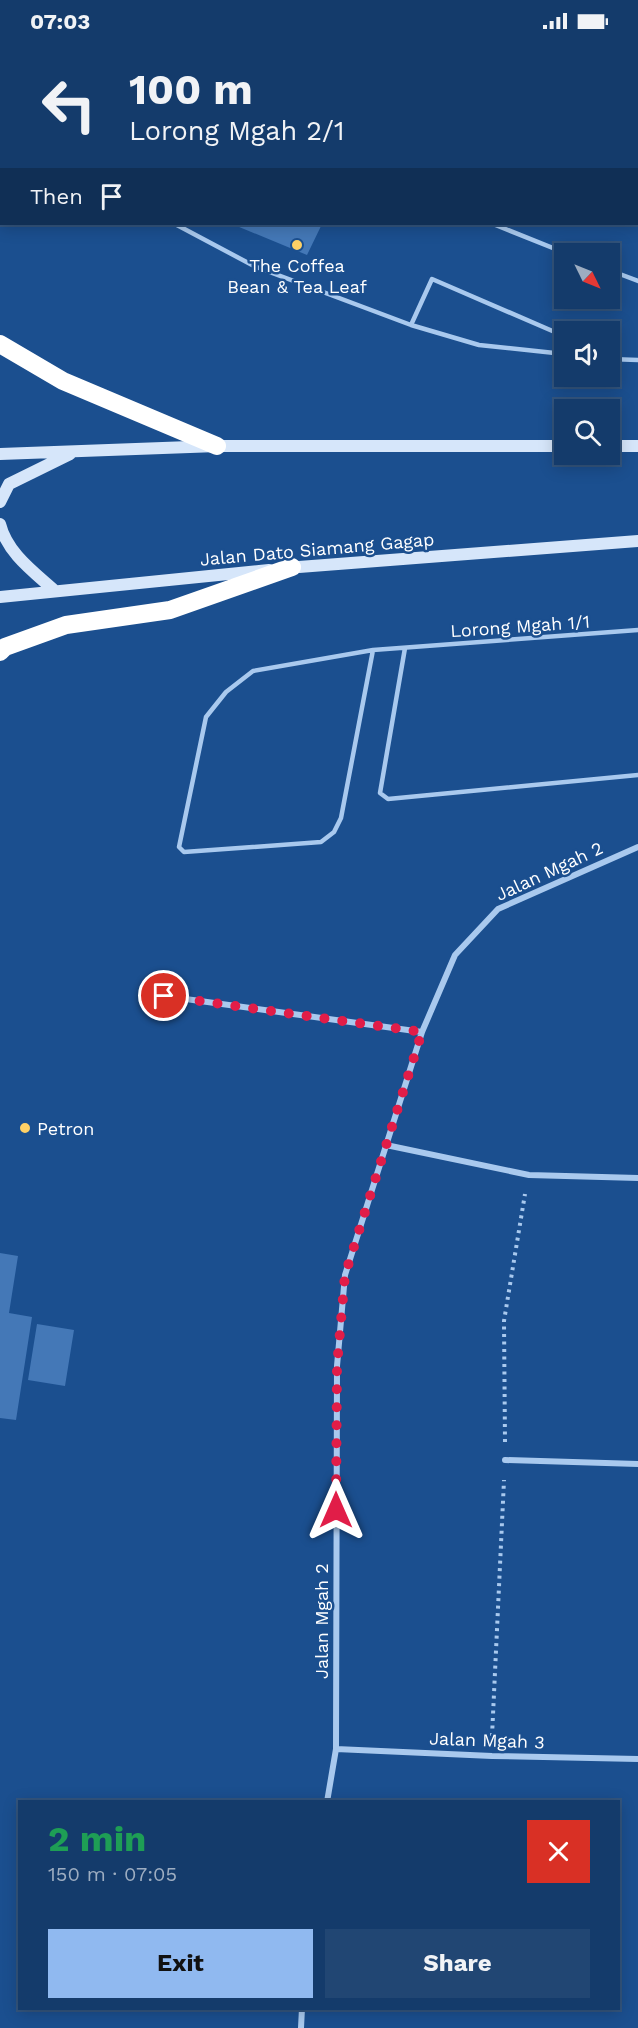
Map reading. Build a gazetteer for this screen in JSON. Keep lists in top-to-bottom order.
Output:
{
  "streets": {
    "main road": ["Jalan Dato Siamang Gagap"],
    "street": ["Jalan Mgah 2", "Jalan Mgah 3"],
    "lane": ["Lorong Mgah 1/1"]
  },
  "crossings": [
    ["Jalan Mgah 2", "Jalan Mgah 3"]
  ],
  "places": ["The Coffea Bean & Tea Leaf", "Petron"],
  "north": "bottom right",
  "page": {
    "status": "07:03",
    "turn": ["100 m", "Lorong Mgah 2/1"],
    "then": "Then",
    "heading": ["2 min", "150 m · 07:05"],
    "buttons": ["Exit", "Share"]
  }
}
